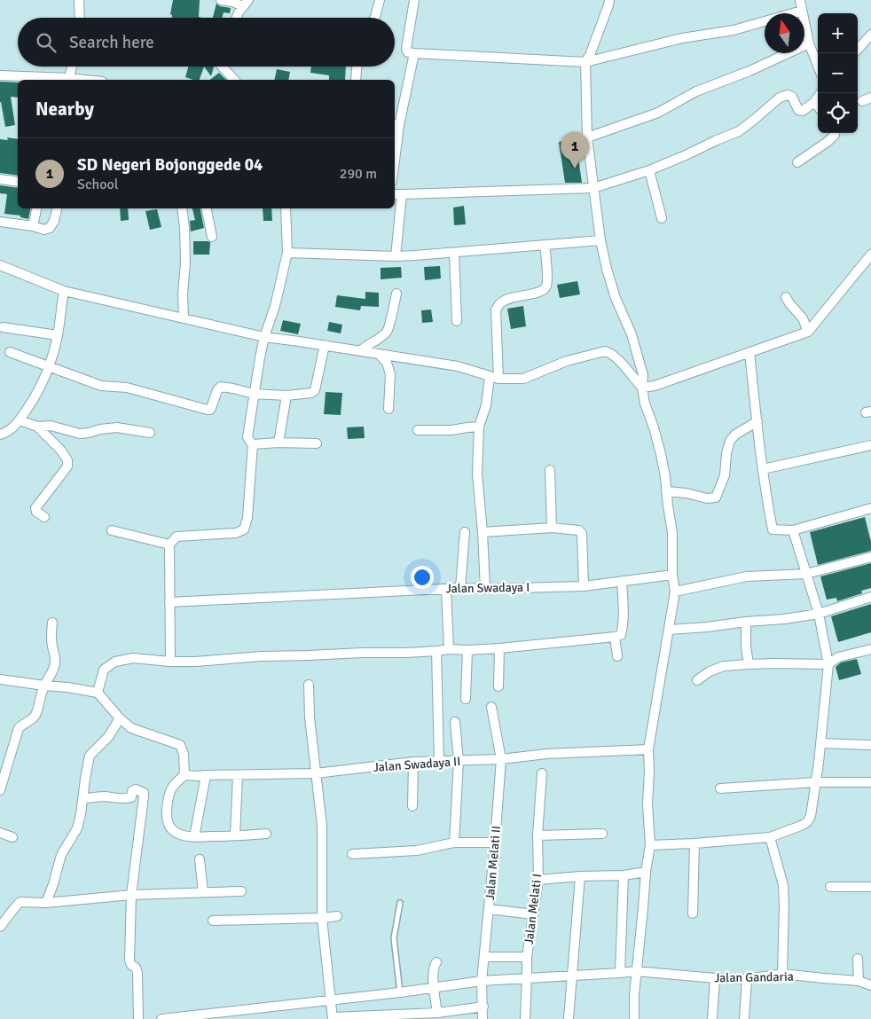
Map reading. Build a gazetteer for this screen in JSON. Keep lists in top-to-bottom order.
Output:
{
  "streets": {
    "street": [
      "Jalan Swadaya I",
      "Jalan Swadaya II",
      "Jalan Melati II",
      "Jalan Melati I",
      "Jalan Gandaria"
    ]
  },
  "crossings": [
    ["Jalan Swadaya II", "Jalan Melati II"],
    ["Jalan Melati II", "Jalan Gandaria"],
    ["Jalan Melati I", "Jalan Gandaria"]
  ],
  "north": "top",
  "page": {
    "map_buttons": ["+", "−"],
    "search": "Search here",
    "heading": "Nearby",
    "pins": "1",
    "list": [
      {
        "mark": "1",
        "name": "SD Negeri Bojonggede 04",
        "note": "School",
        "value": "290 m"
      }
    ]
  }
}
